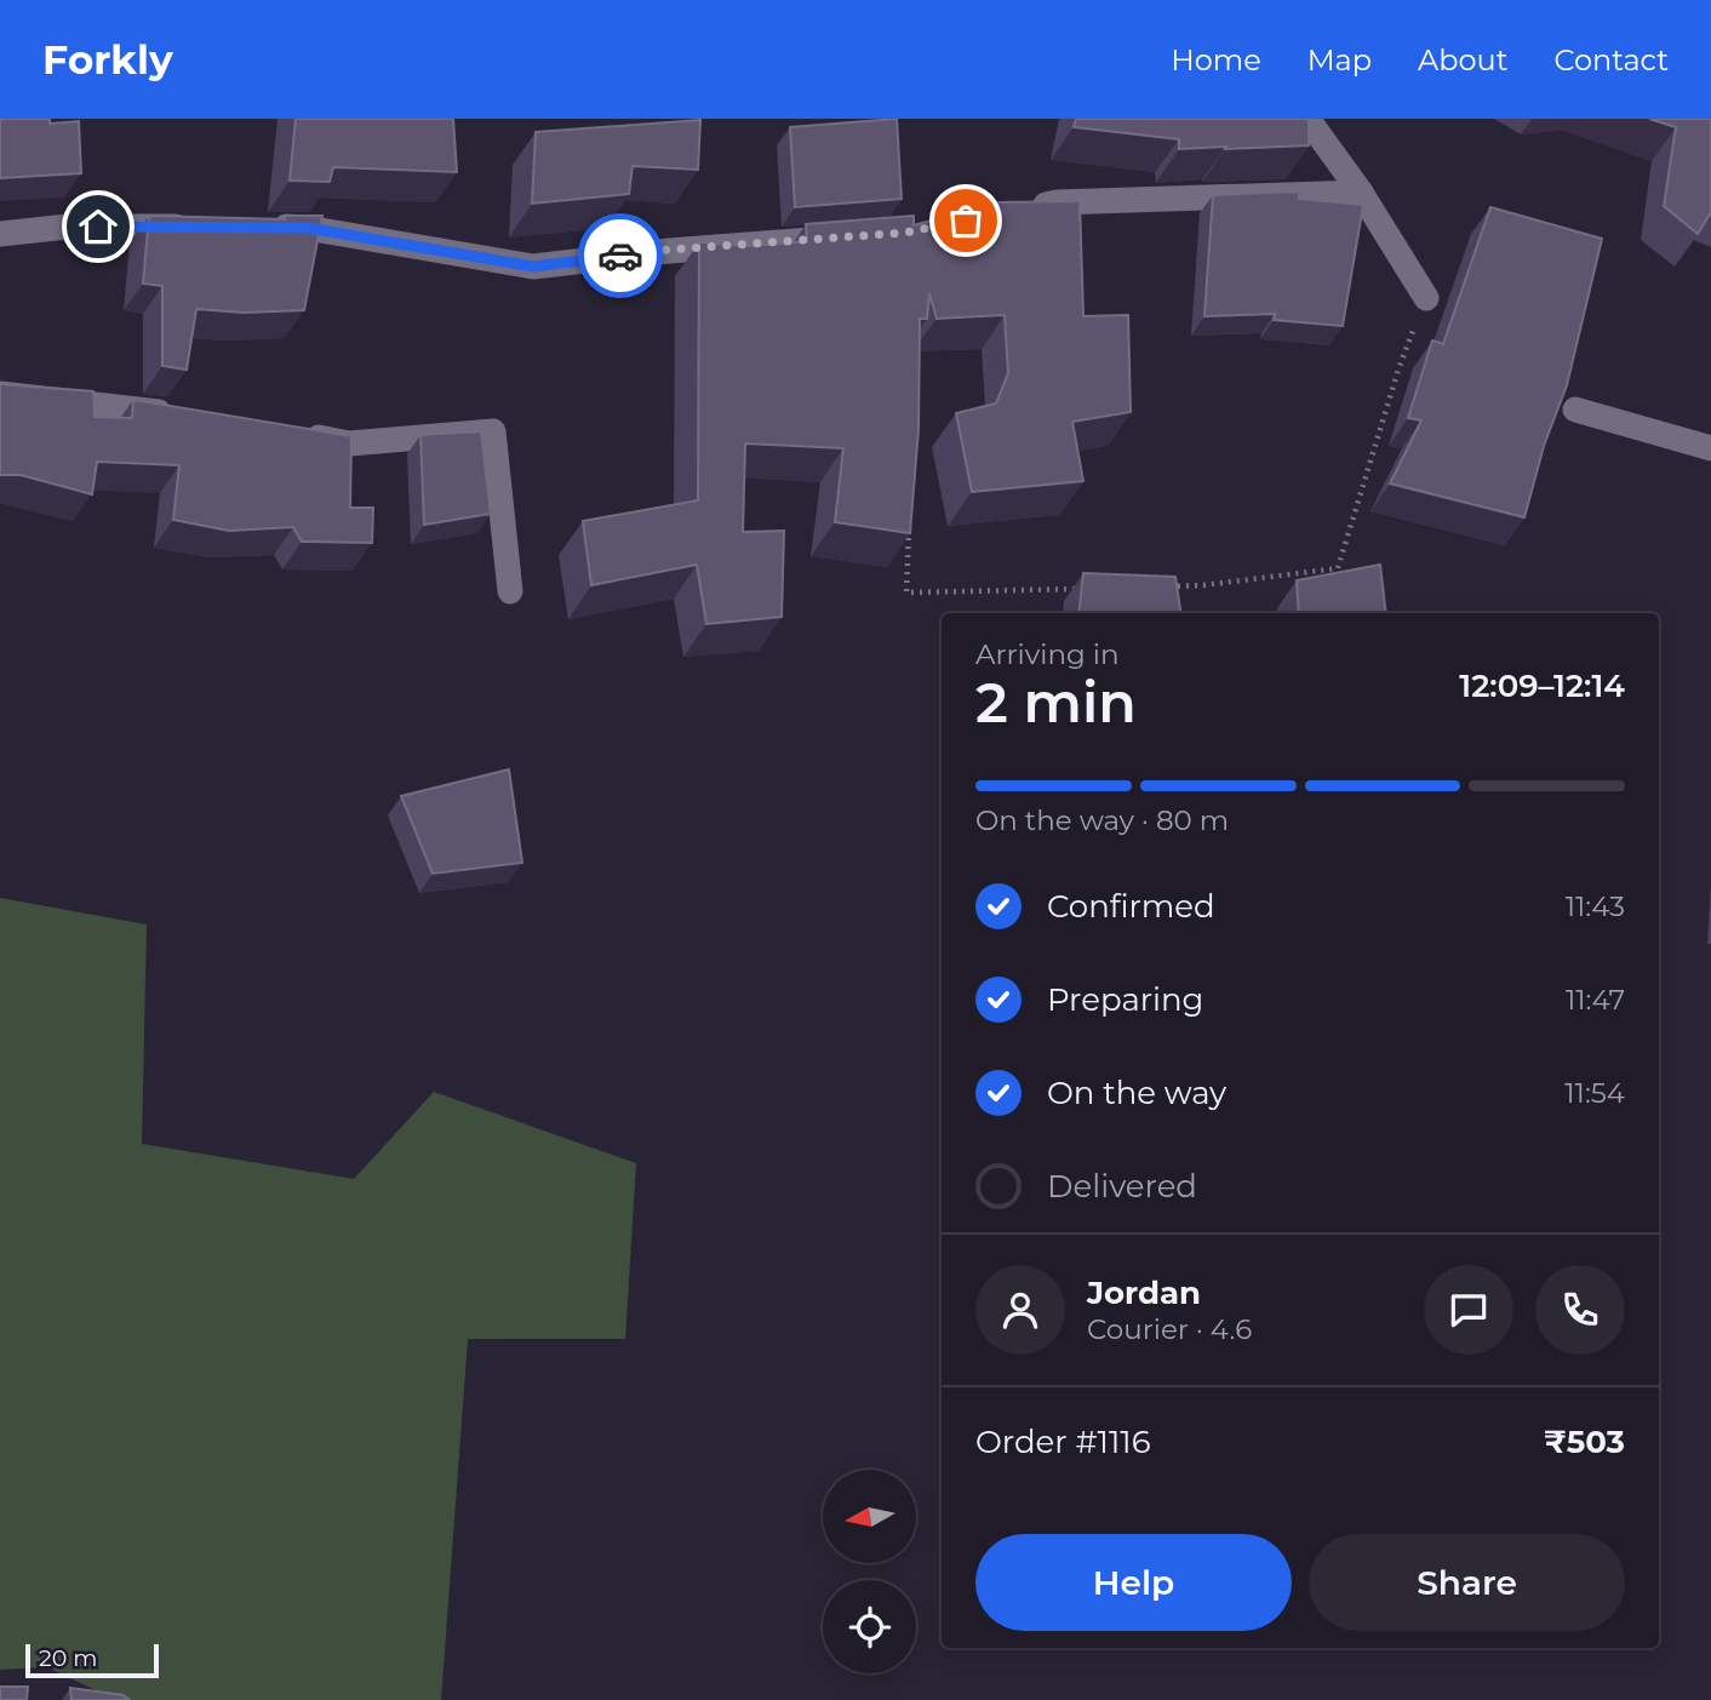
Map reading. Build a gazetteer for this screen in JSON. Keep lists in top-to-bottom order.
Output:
{
  "scale_bar": "20 m",
  "north": "left",
  "page": {
    "header": "Forkly",
    "nav": [
      "Home",
      "Map",
      "About",
      "Contact"
    ],
    "heading": ["2 min", "Arriving in", "12:09–12:14"],
    "panel": [
      "Jordan",
      "Courier · 4.6",
      "Order #1116",
      "₹503"
    ],
    "bar": "On the way · 80 m",
    "list": [
      ["Confirmed", "11:43"],
      ["Preparing", "11:47"],
      ["On the way", "11:54"],
      "Delivered"
    ],
    "buttons": ["Help", "Share"],
    "scale": "20 m"
  }
}
